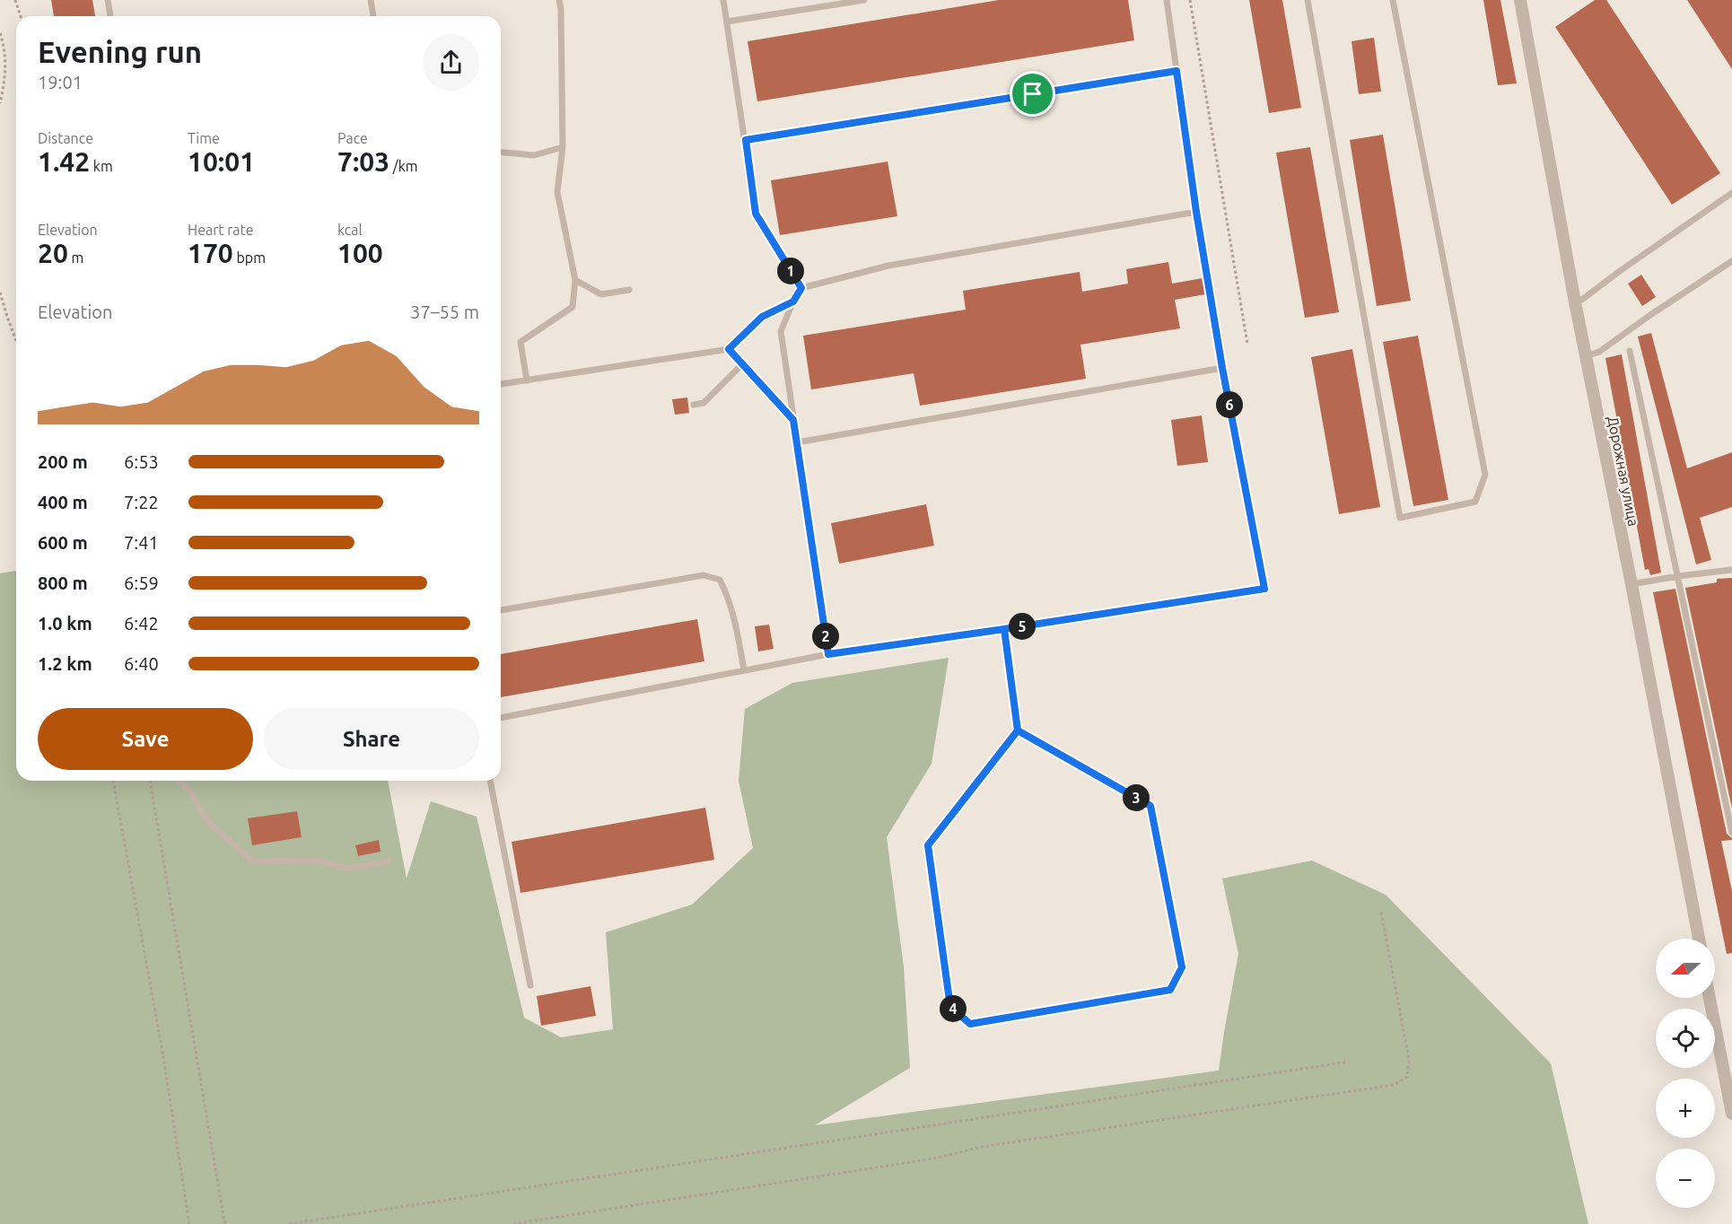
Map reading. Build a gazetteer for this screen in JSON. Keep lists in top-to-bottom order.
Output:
{
  "streets": {
    "street": ["Дорожная улица"]
  },
  "north": "left",
  "page": {
    "heading": ["Evening run", "19:01"],
    "stats": [
      ["Distance", "1.42 km"],
      ["Time", "10:01"],
      ["Pace", "7:03 /km"],
      ["Elevation", "20 m"],
      ["Heart rate", "170 bpm"],
      ["kcal", "100"]
    ],
    "pins": [
      "1",
      "6",
      "5",
      "2",
      "3",
      "4"
    ],
    "chart": ["Elevation", "37–55 m"],
    "list": [
      {
        "name": "200 m",
        "note": "6:53"
      },
      {
        "name": "400 m",
        "note": "7:22"
      },
      {
        "name": "600 m",
        "note": "7:41"
      },
      {
        "name": "800 m",
        "note": "6:59"
      },
      {
        "name": "1.0 km",
        "note": "6:42"
      },
      {
        "name": "1.2 km",
        "note": "6:40"
      }
    ],
    "buttons": ["Save", "Share"],
    "map_buttons": ["+", "−"]
  }
}
